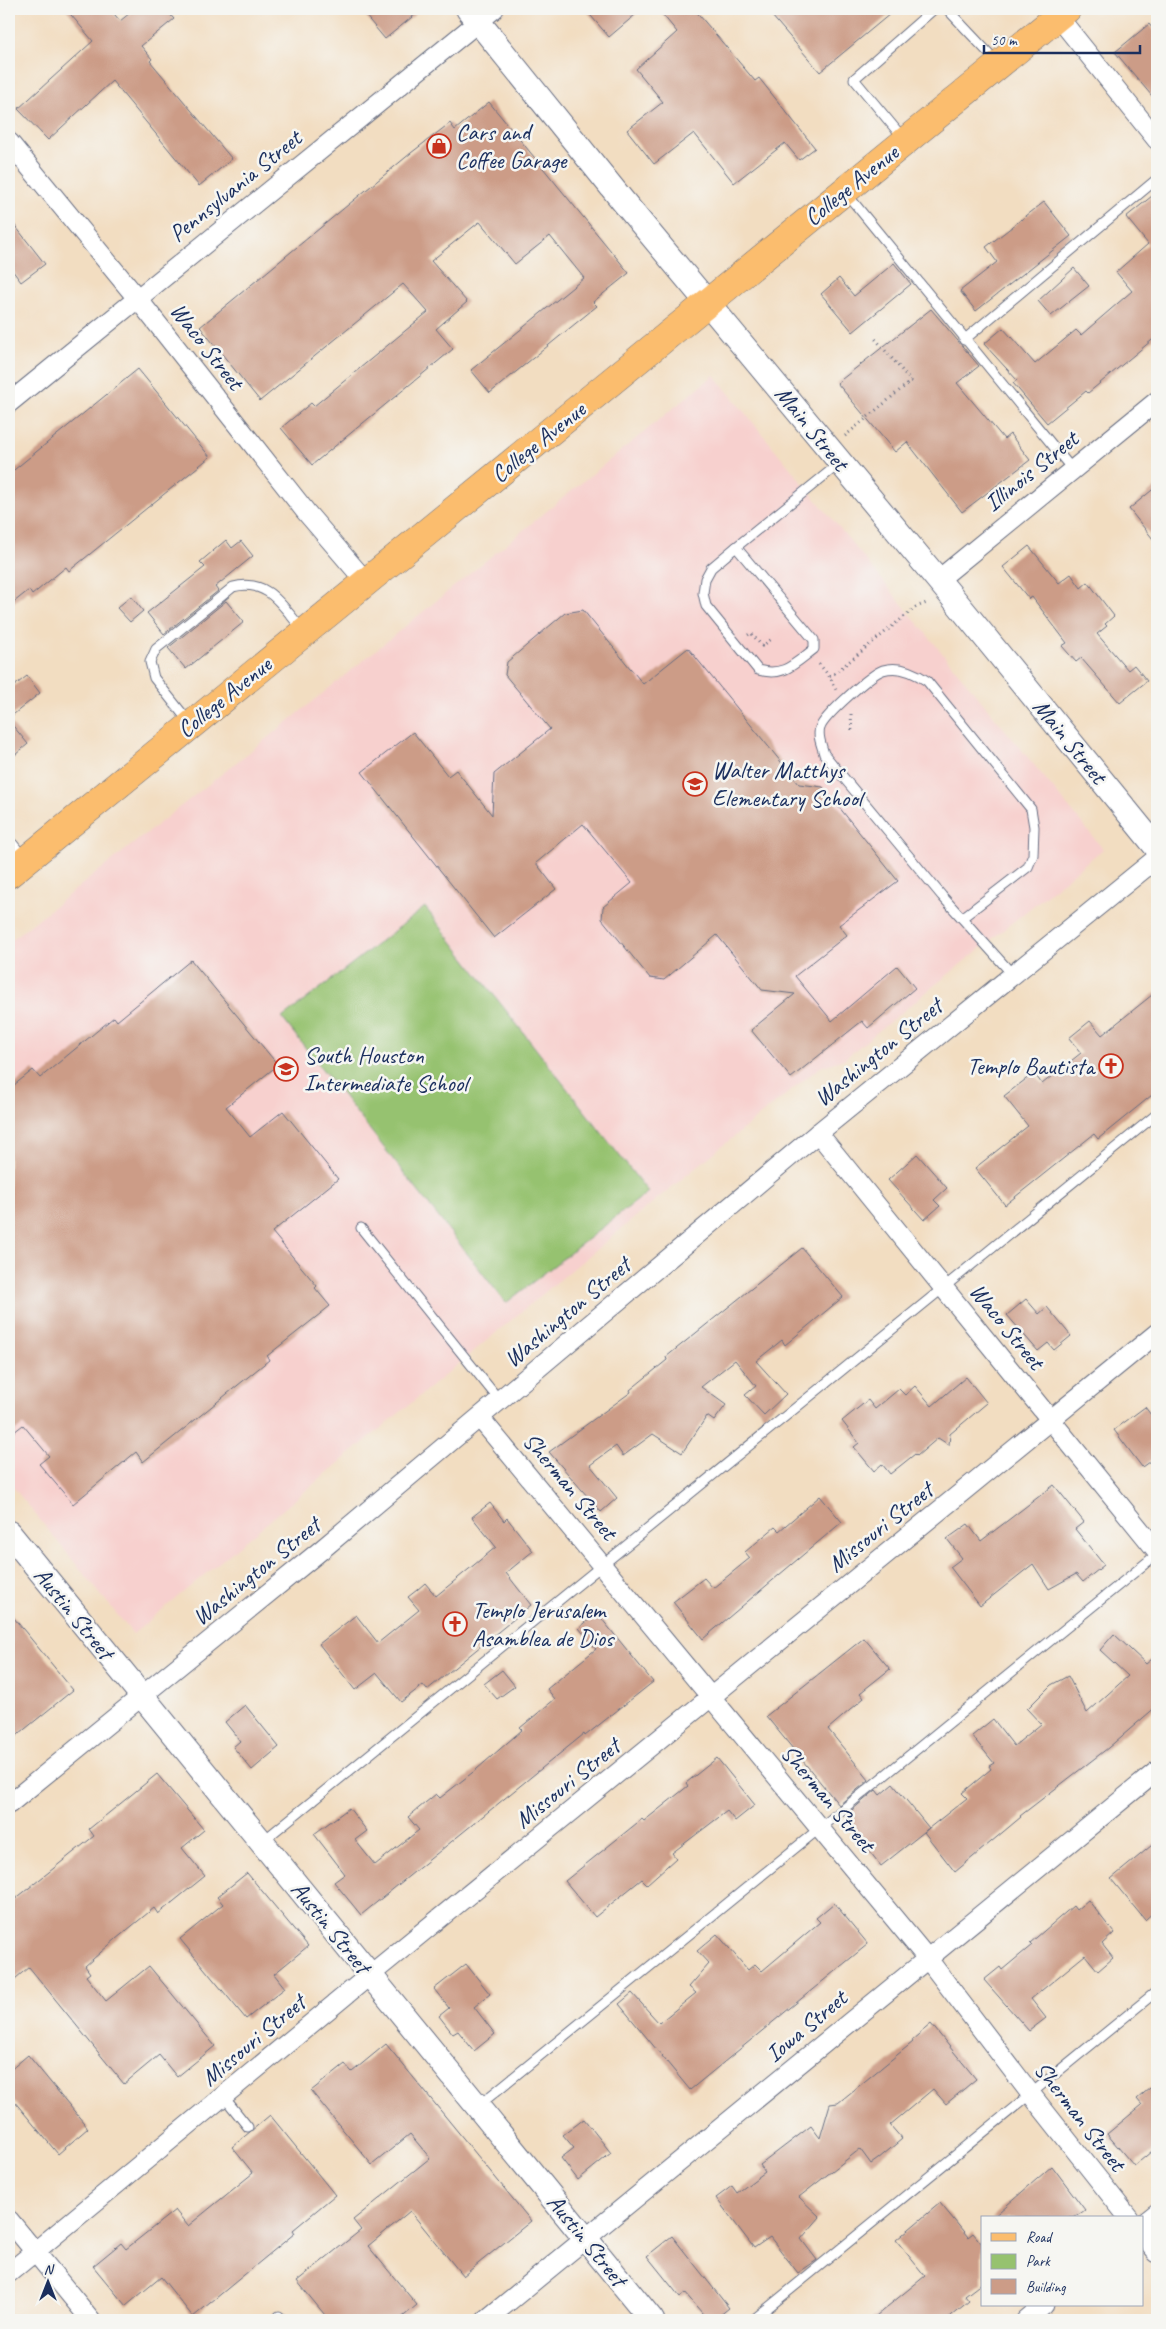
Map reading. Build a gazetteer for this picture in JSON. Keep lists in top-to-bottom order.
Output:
{
  "streets": {
    "main road": ["College Avenue"],
    "street": [
      "Pennsylvania Street",
      "Waco Street",
      "Main Street",
      "Illinois Street",
      "Washington Street",
      "Sherman Street",
      "Missouri Street",
      "Austin Street",
      "Iowa Street"
    ]
  },
  "crossings": [
    ["College Avenue", "Waco Street"],
    ["College Avenue", "Main Street"],
    ["Pennsylvania Street", "Waco Street"],
    ["Pennsylvania Street", "Main Street"],
    ["Waco Street", "Washington Street"],
    ["Waco Street", "Missouri Street"],
    ["Main Street", "Illinois Street"],
    ["Washington Street", "Sherman Street"],
    ["Washington Street", "Austin Street"],
    ["Sherman Street", "Missouri Street"],
    ["Sherman Street", "Iowa Street"],
    ["Missouri Street", "Austin Street"],
    ["Austin Street", "Iowa Street"]
  ],
  "places": {
    "shop": ["Cars and Coffee Garage"],
    "school or university": ["Walter Matthys Elementary School", "South Houston Intermediate School"],
    "church": ["Templo Bautista", "Templo Jerusalem Asamblea de Dios"]
  },
  "legend": ["Road", "Park", "Building"],
  "scale_bar": "50 m",
  "north": "top"
}
